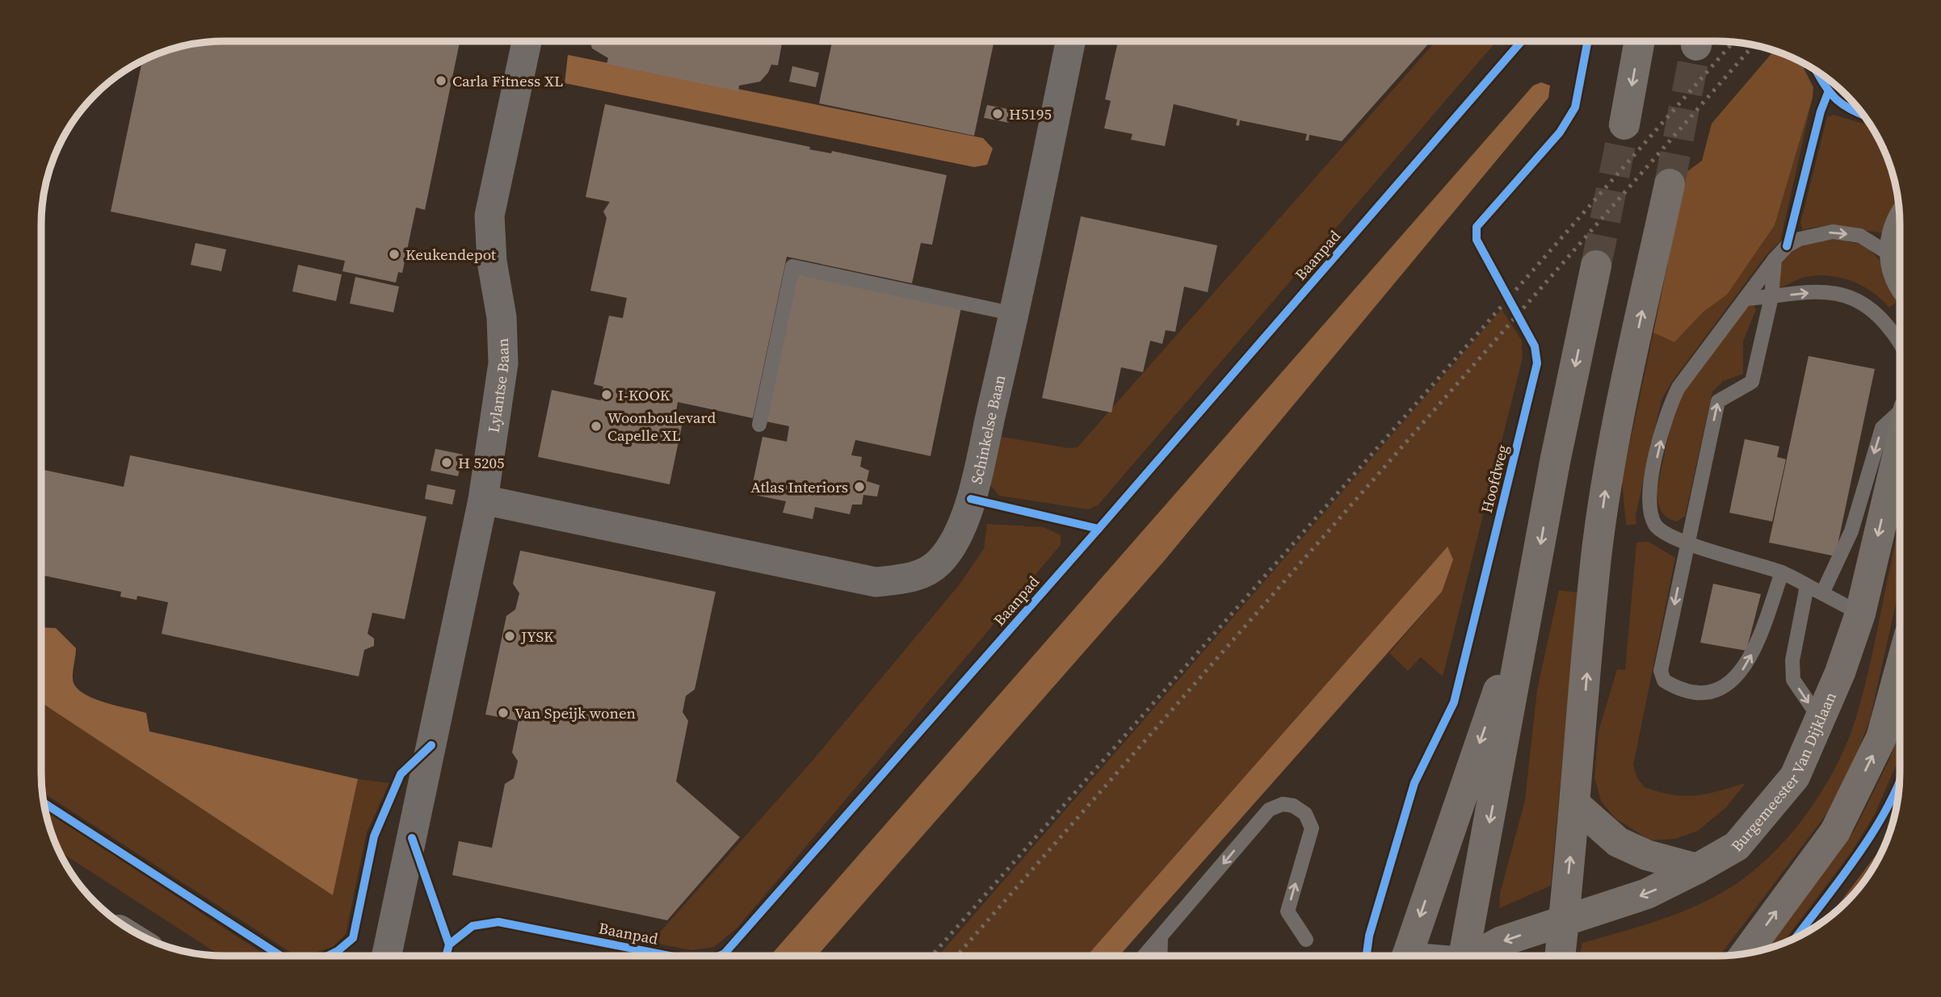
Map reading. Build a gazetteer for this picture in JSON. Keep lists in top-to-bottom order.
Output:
{
  "streets": {
    "main road": ["Burgemeester Van Dijklaan"],
    "street": ["Lylantse Baan", "Schinkelse Baan"],
    "cycle path": ["Baanpad", "Hoofdweg"]
  },
  "crossings": [
    ["Lylantse Baan", "Schinkelse Baan"]
  ],
  "one_way": ["Burgemeester Van Dijklaan"],
  "places": [
    "Carla Fitness XL",
    "H5195",
    "Keukendepot",
    "I-KOOK",
    "Woonboulevard Capelle XL",
    "H 5205",
    "Atlas Interiors",
    "JYSK",
    "Van Speijk wonen"
  ]
}
